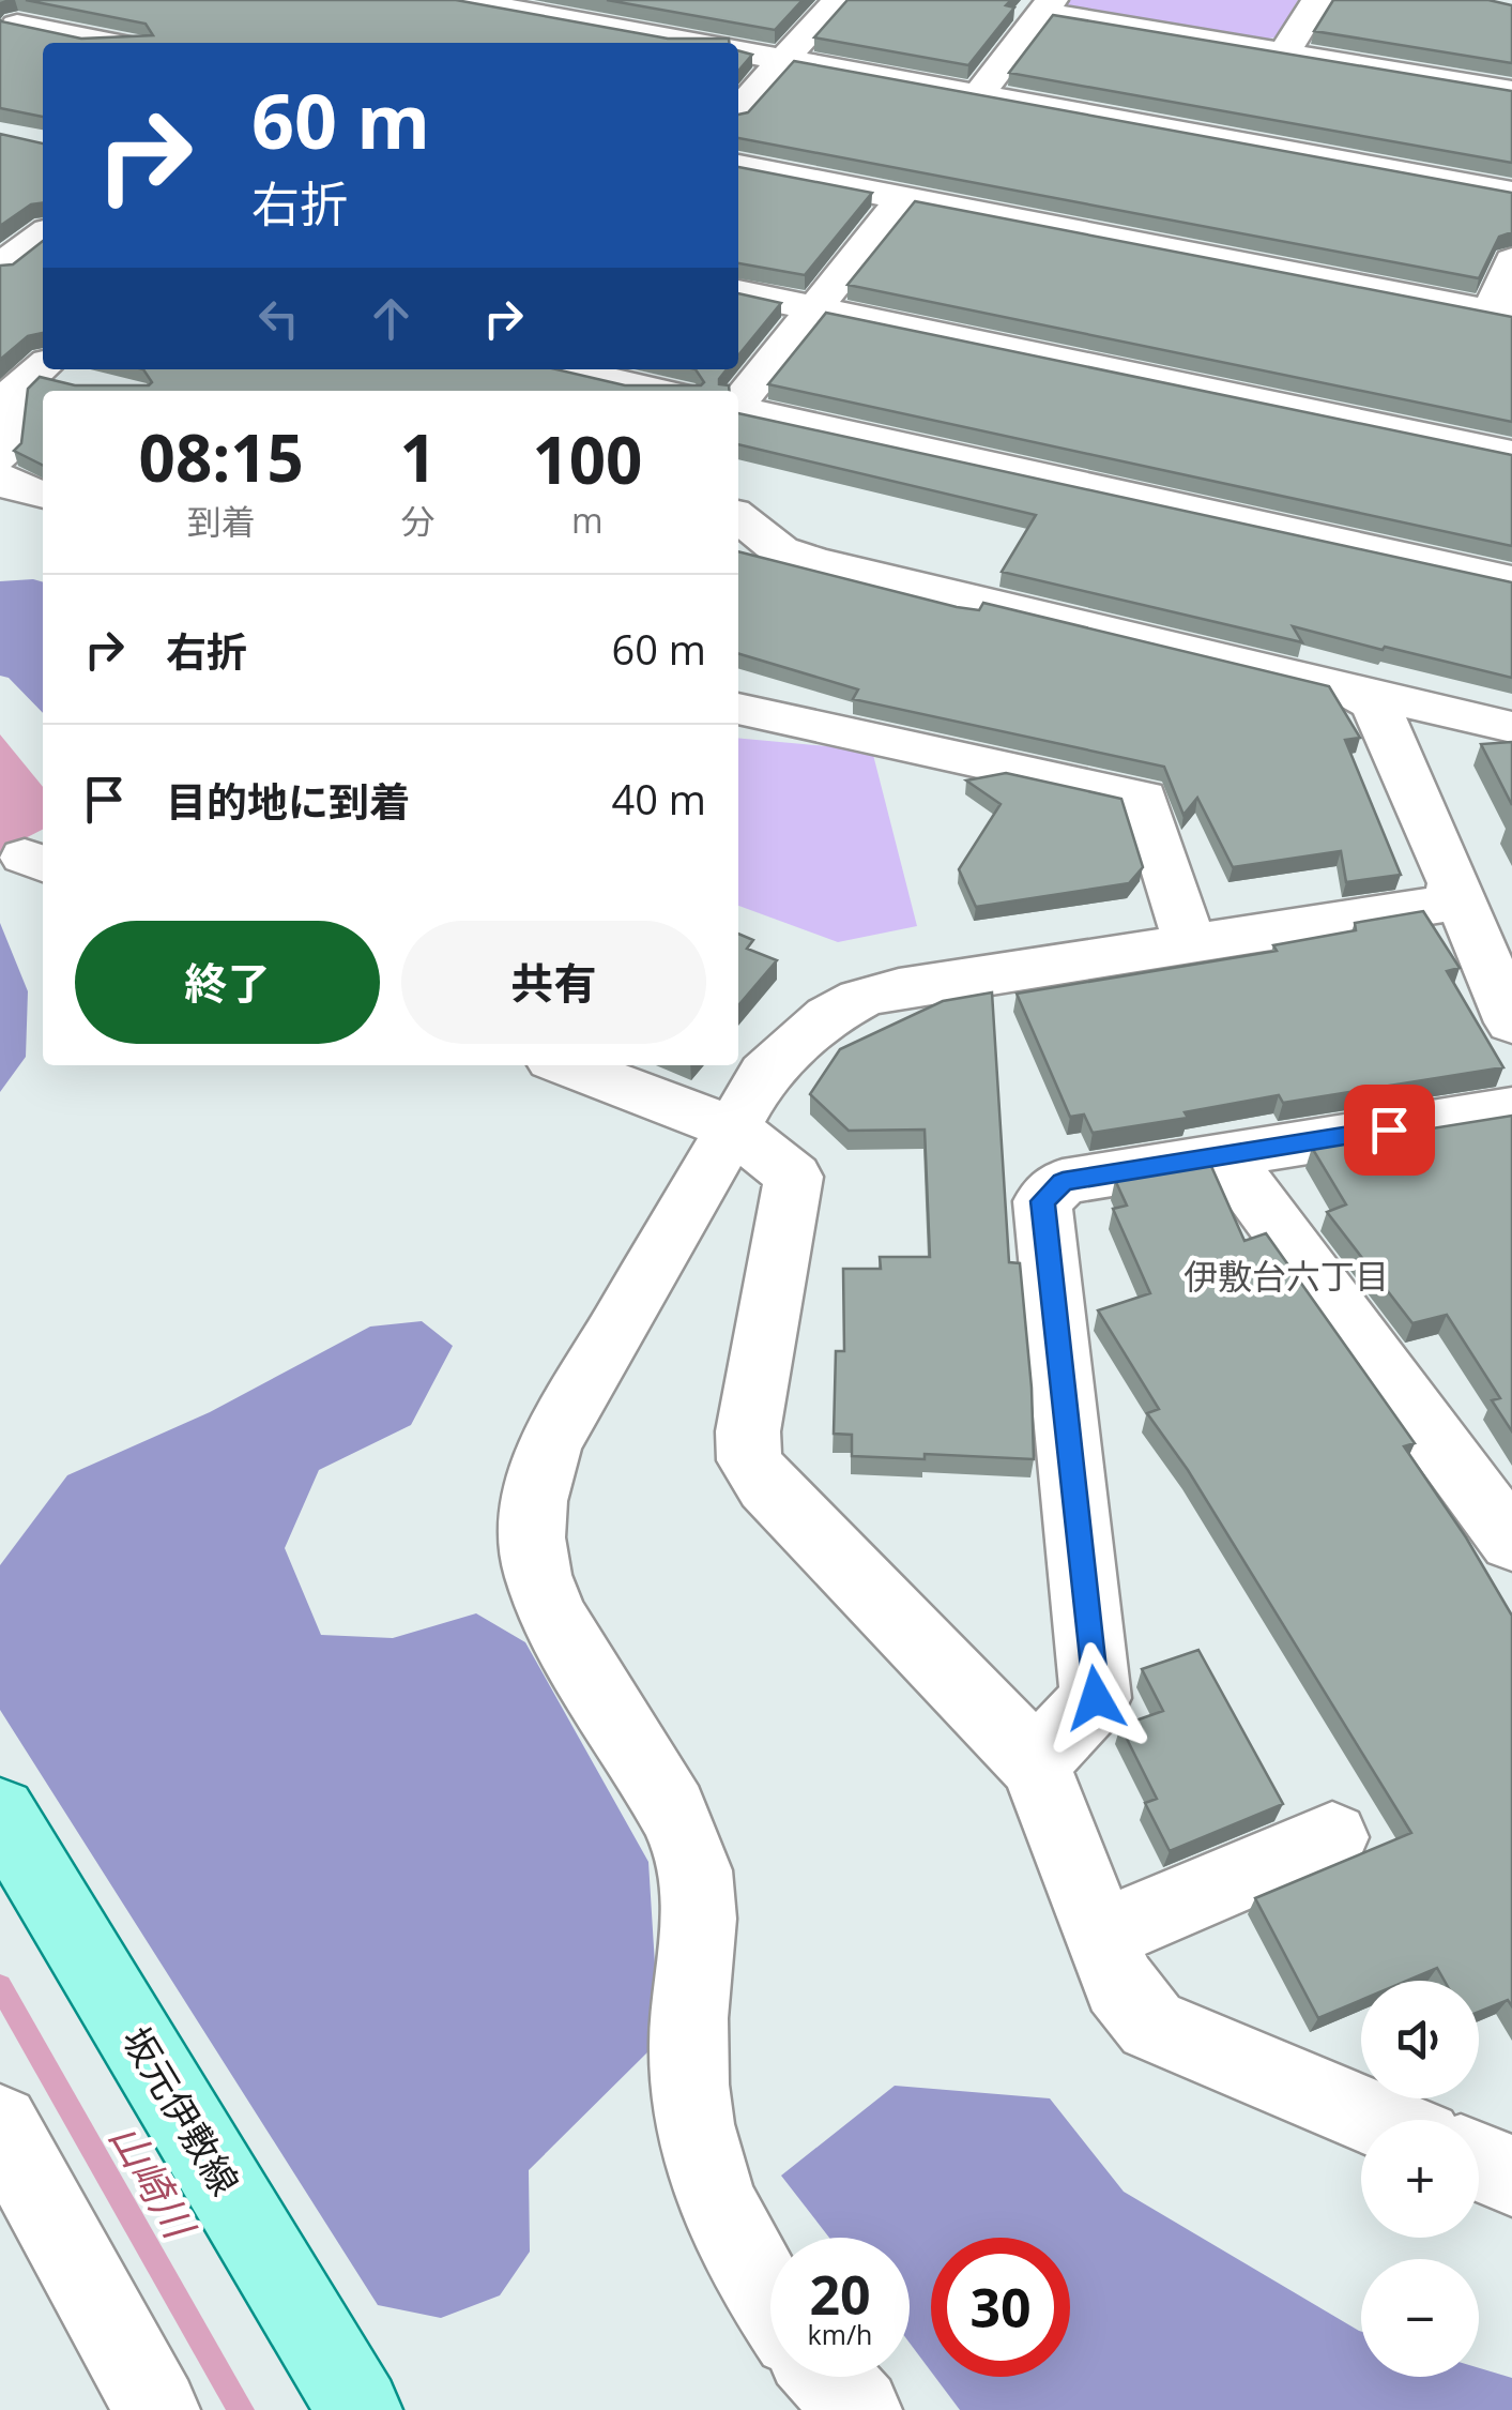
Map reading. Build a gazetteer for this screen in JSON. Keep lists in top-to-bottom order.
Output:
{
  "streets": {
    "main road": ["坂元伊敷線"]
  },
  "districts": ["伊敷台六丁目"],
  "water": ["山崎川"],
  "page": {
    "turn": ["60 m", "右折"],
    "eta": [
      "08:15",
      "到着",
      "1",
      "分",
      "100",
      "m"
    ],
    "list": [
      {
        "name": "右折",
        "value": "60 m"
      },
      {
        "name": "目的地に到着",
        "value": "40 m"
      }
    ],
    "buttons": ["終了", "共有"],
    "map_buttons": ["+", "−"],
    "speed": "20 km/h",
    "limit": "30"
  }
}
